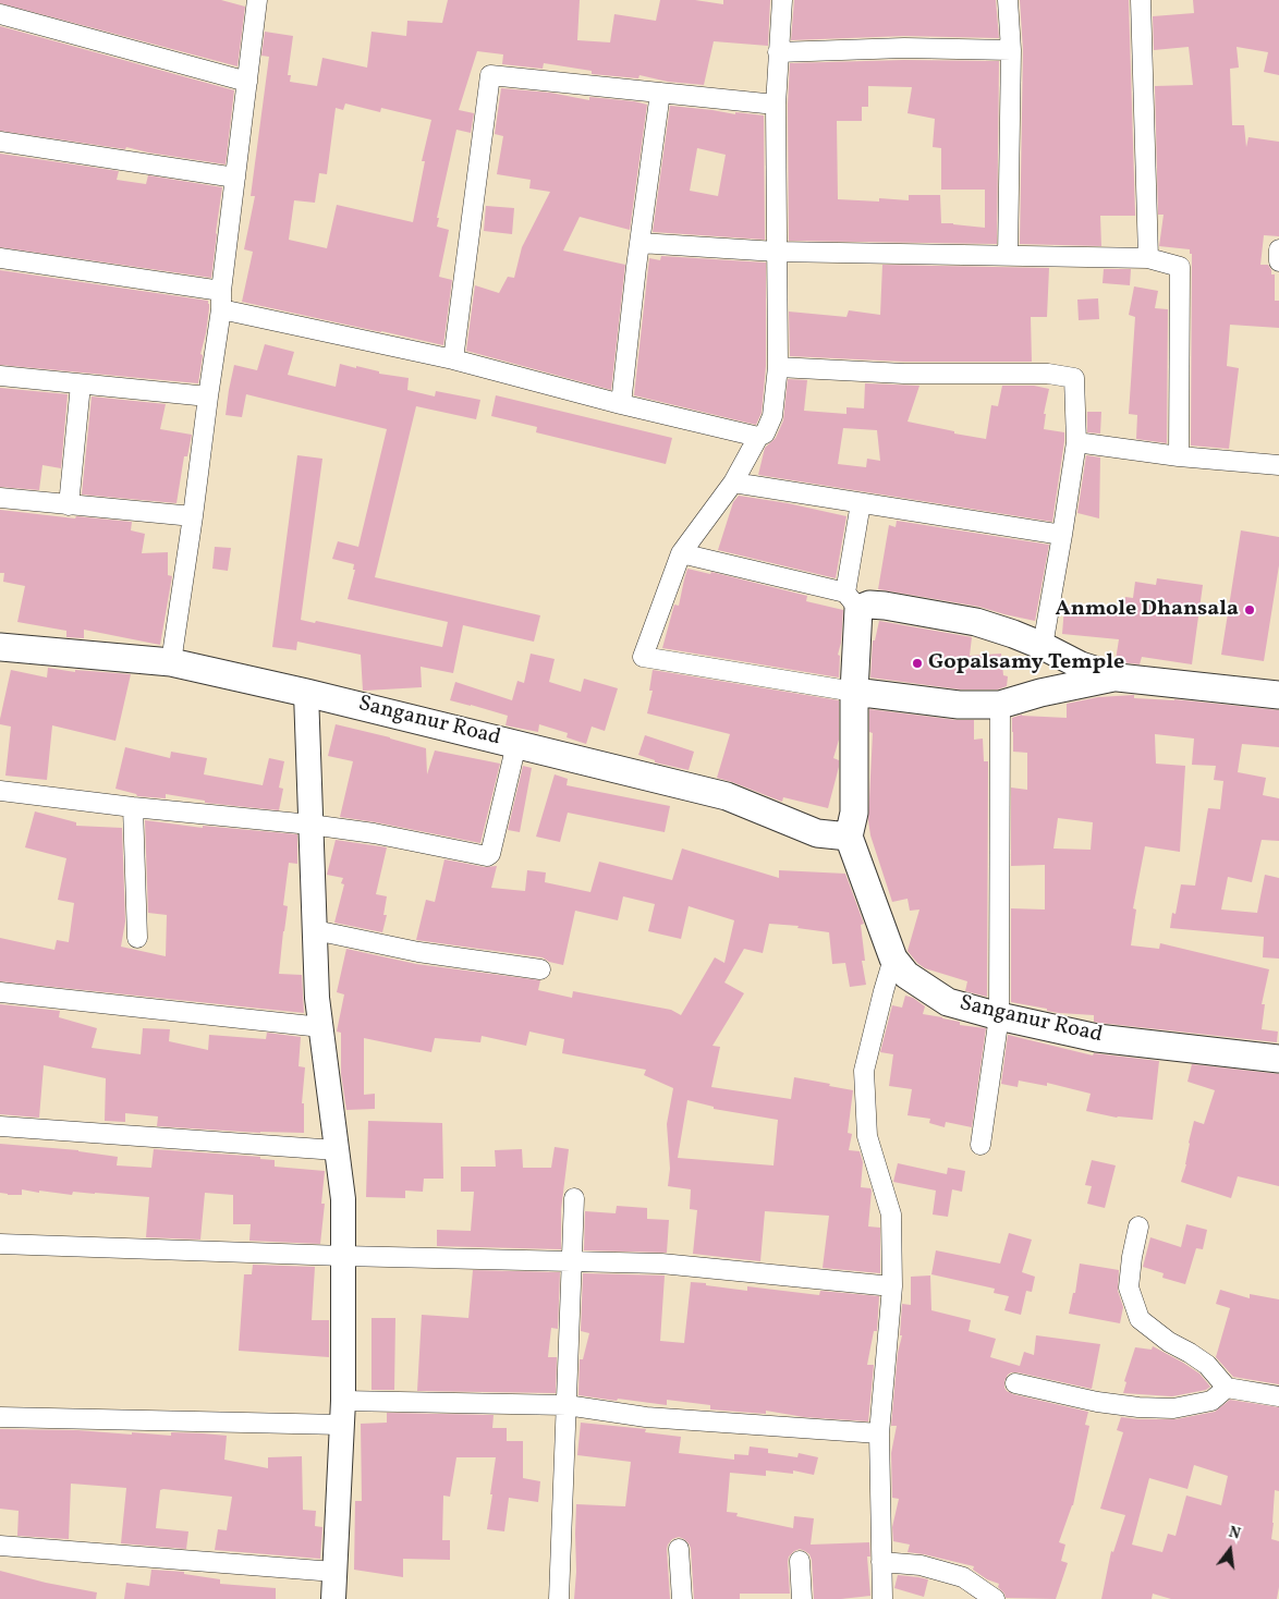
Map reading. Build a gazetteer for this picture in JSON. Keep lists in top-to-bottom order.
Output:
{
  "streets": {
    "main road": ["Sanganur Road"]
  },
  "places": ["Anmole Dhansala", "Gopalsamy Temple"],
  "north": "top"
}
